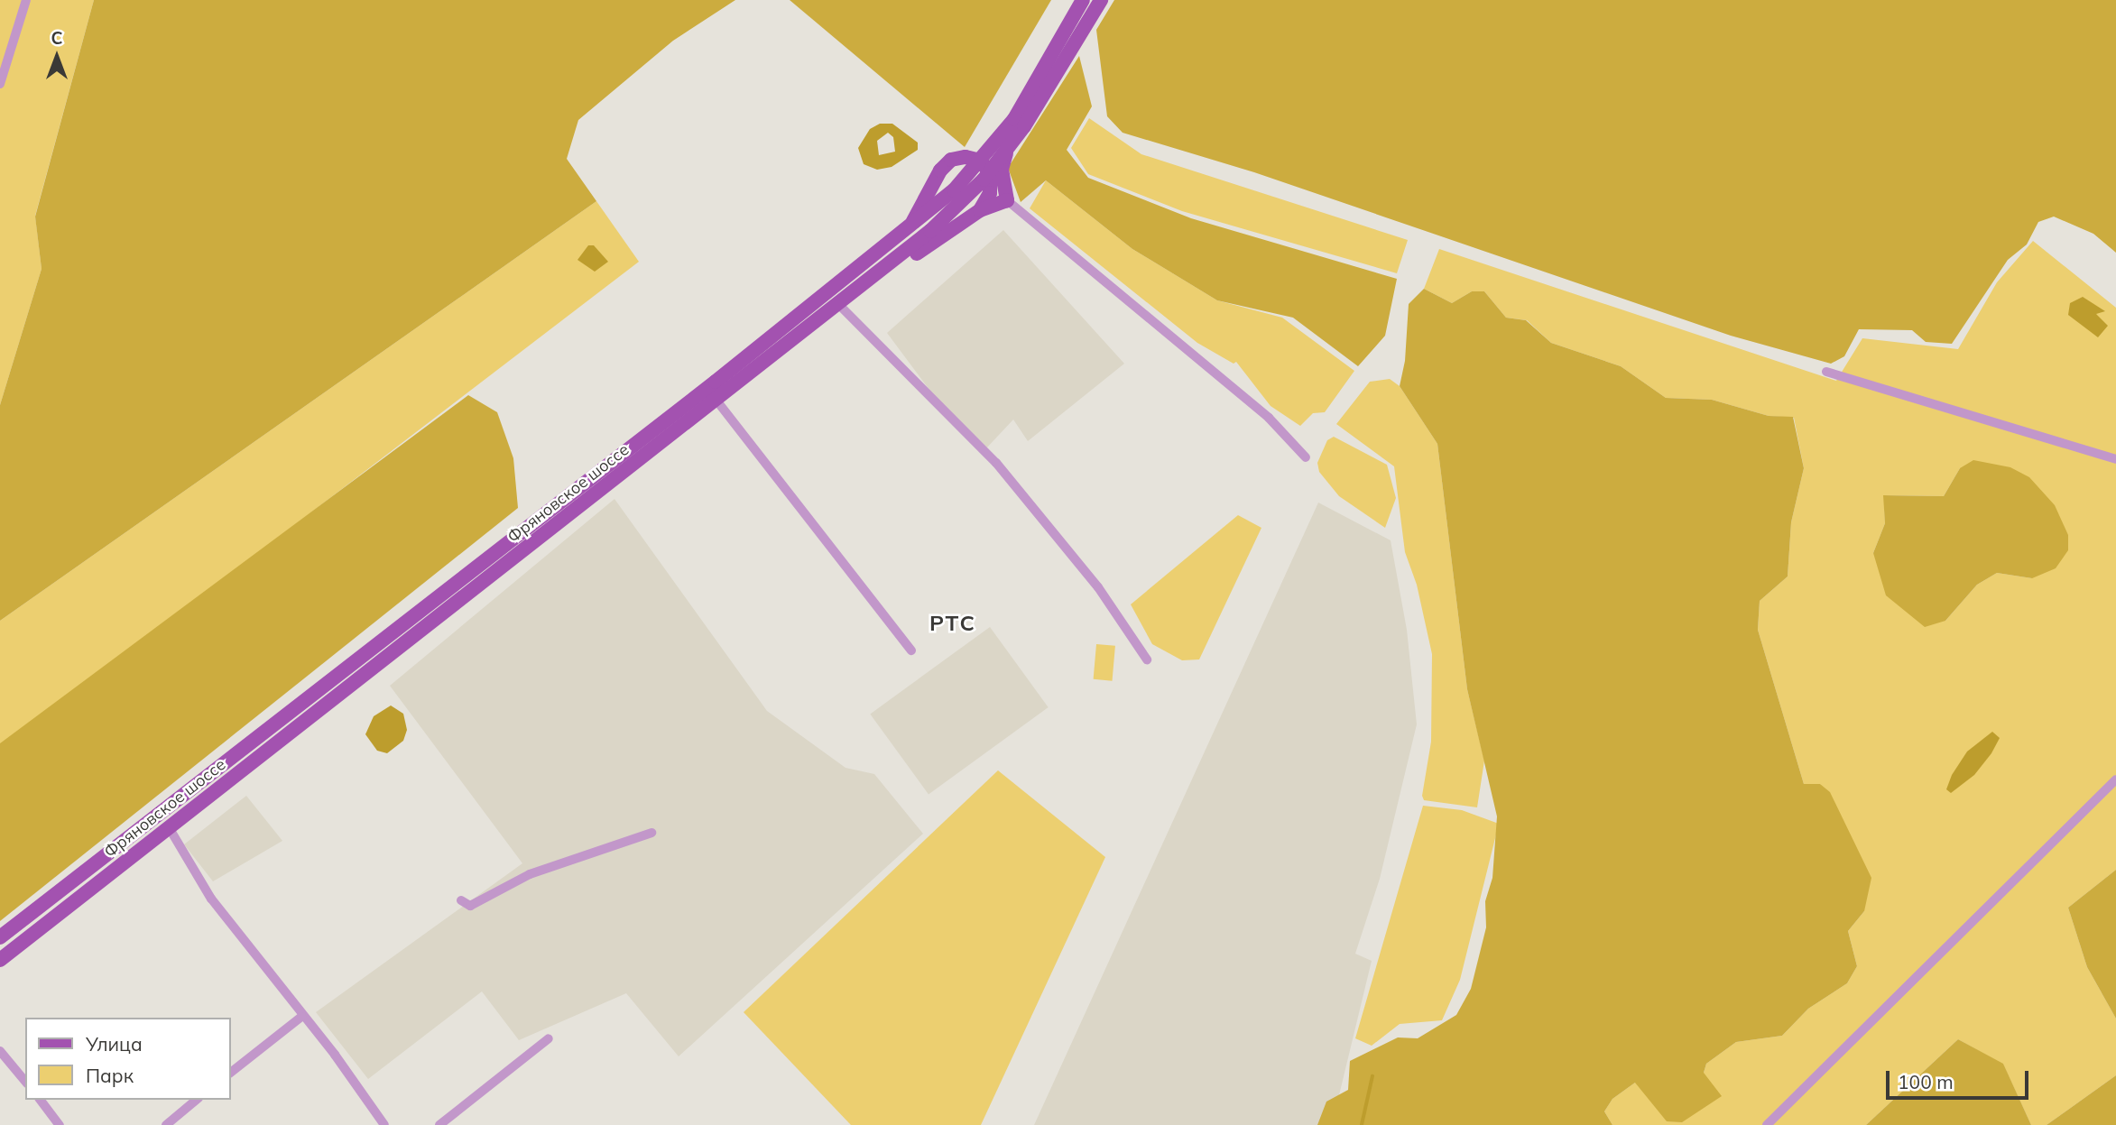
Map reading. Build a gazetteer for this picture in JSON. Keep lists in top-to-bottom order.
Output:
{
  "streets": {
    "main road": ["Фряновское шоссе"]
  },
  "districts": ["РТС"],
  "legend": ["Улица", "Парк"],
  "scale_bar": "100 m",
  "north": "top"
}
